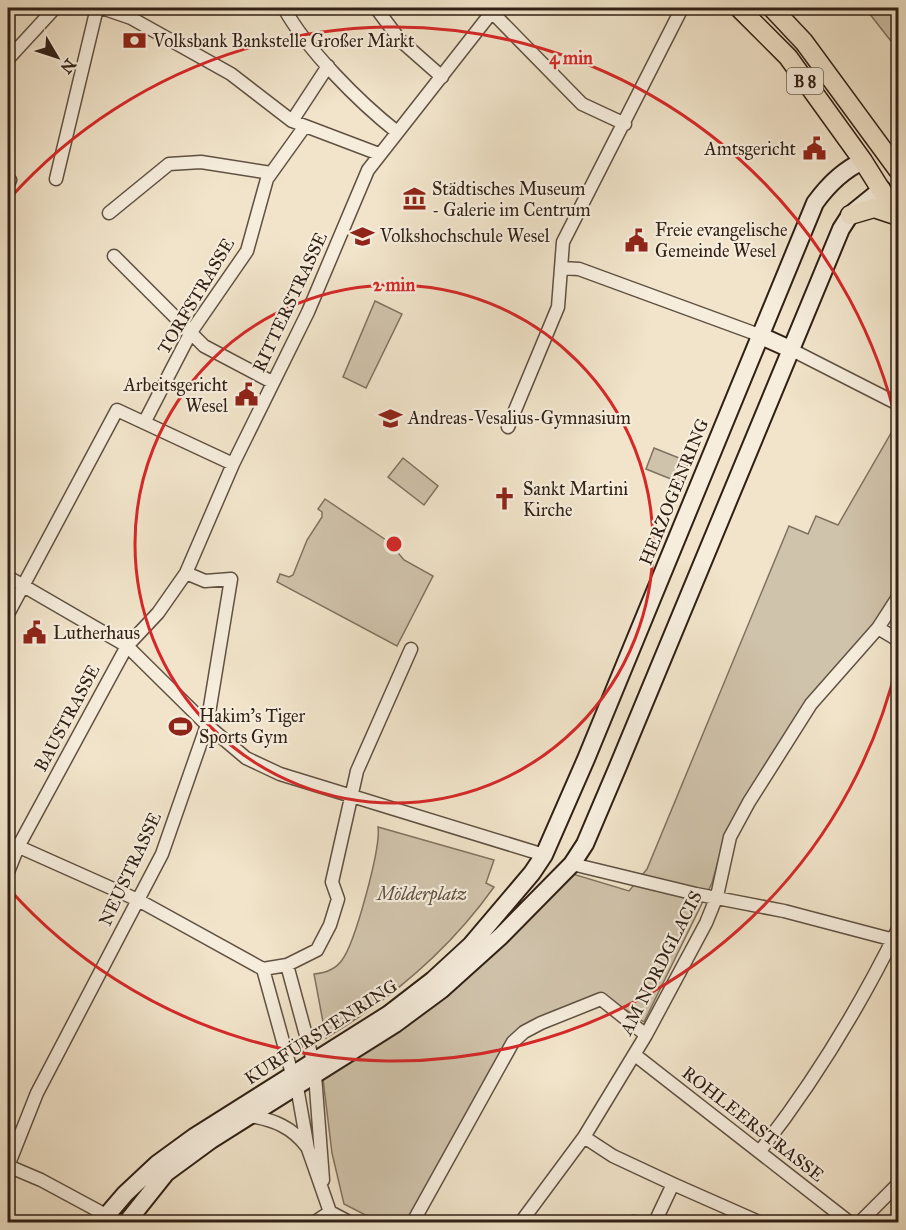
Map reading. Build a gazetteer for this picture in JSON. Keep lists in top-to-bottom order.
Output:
{
  "streets": {
    "main road": ["B 8", "HERZOGENRING", "KURFÜRSTENRING"],
    "street": [
      "TORFSTRASSE",
      "RITTERSTRASSE",
      "BAUSTRASSE",
      "NEUSTRASSE",
      "AM NORDGLACIS",
      "ROHLEERSTRASSE"
    ]
  },
  "crossings": [
    ["B 8", "HERZOGENRING"],
    ["RITTERSTRASSE", "BAUSTRASSE"],
    ["RITTERSTRASSE", "NEUSTRASSE"],
    ["HERZOGENRING", "KURFÜRSTENRING"],
    ["BAUSTRASSE", "NEUSTRASSE"],
    ["AM NORDGLACIS", "ROHLEERSTRASSE"]
  ],
  "parks": ["Mölderplatz"],
  "places": {
    "bank": ["Volksbank Bankstelle Großer Markt"],
    "public building": [
      "Amtsgericht",
      "Freie evangelische Gemeinde Wesel",
      "Arbeitsgericht Wesel",
      "Lutherhaus"
    ],
    "museum": ["Städtisches Museum - Galerie im Centrum"],
    "school or university": ["Volkshochschule Wesel", "Andreas-Vesalius-Gymnasium"],
    "church": ["Sankt Martini Kirche"],
    "sports": ["Hakim's Tiger Sports Gym"]
  },
  "north": "bottom right",
  "rings": ["4 min", "2 min"]
}
